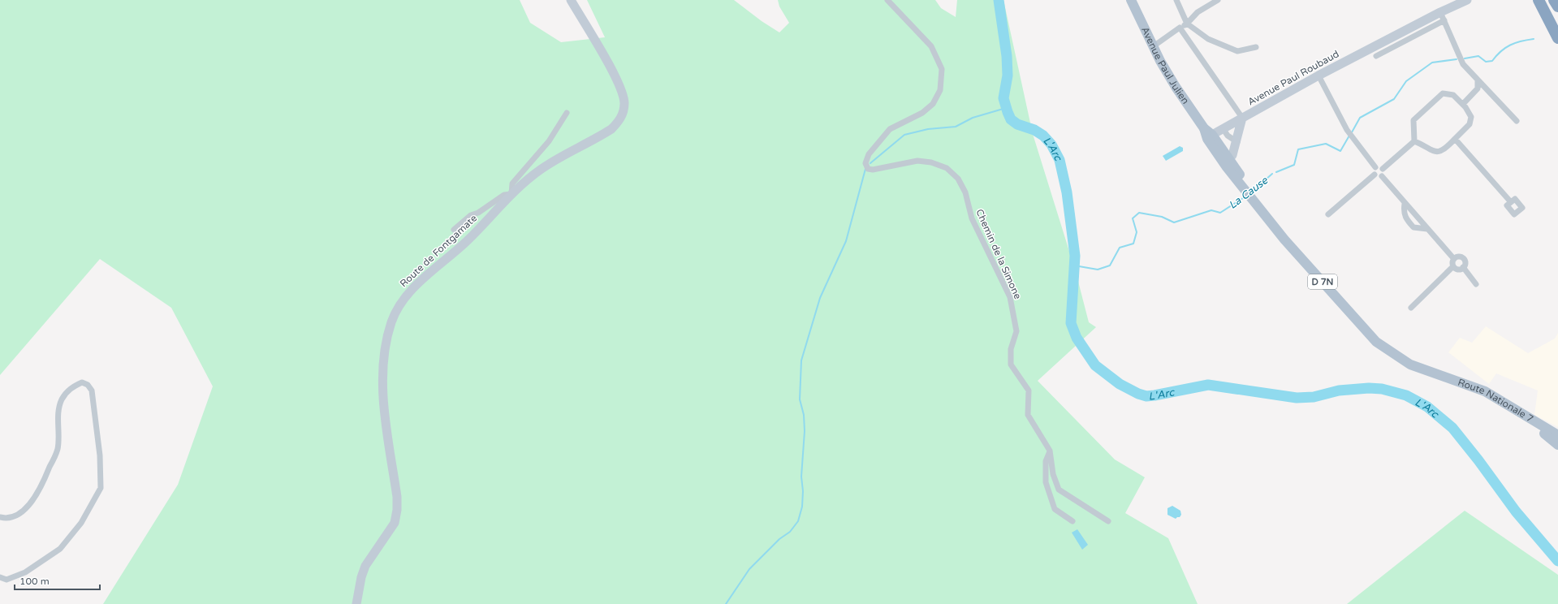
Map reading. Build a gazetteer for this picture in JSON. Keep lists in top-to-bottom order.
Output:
{
  "streets": {
    "main road": ["Avenue Paul Julien", "D 7N", "Route Nationale 7"],
    "street": ["Avenue Paul Roubaud", "Route de Fontgamate", "Chemin de la Simone"]
  },
  "crossings": [
    ["Avenue Paul Julien", "Avenue Paul Roubaud"],
    ["Avenue Paul Julien", "Route Nationale 7"]
  ],
  "water": ["L'Arc", "La Cause"],
  "scale_bar": "100 m"
}
